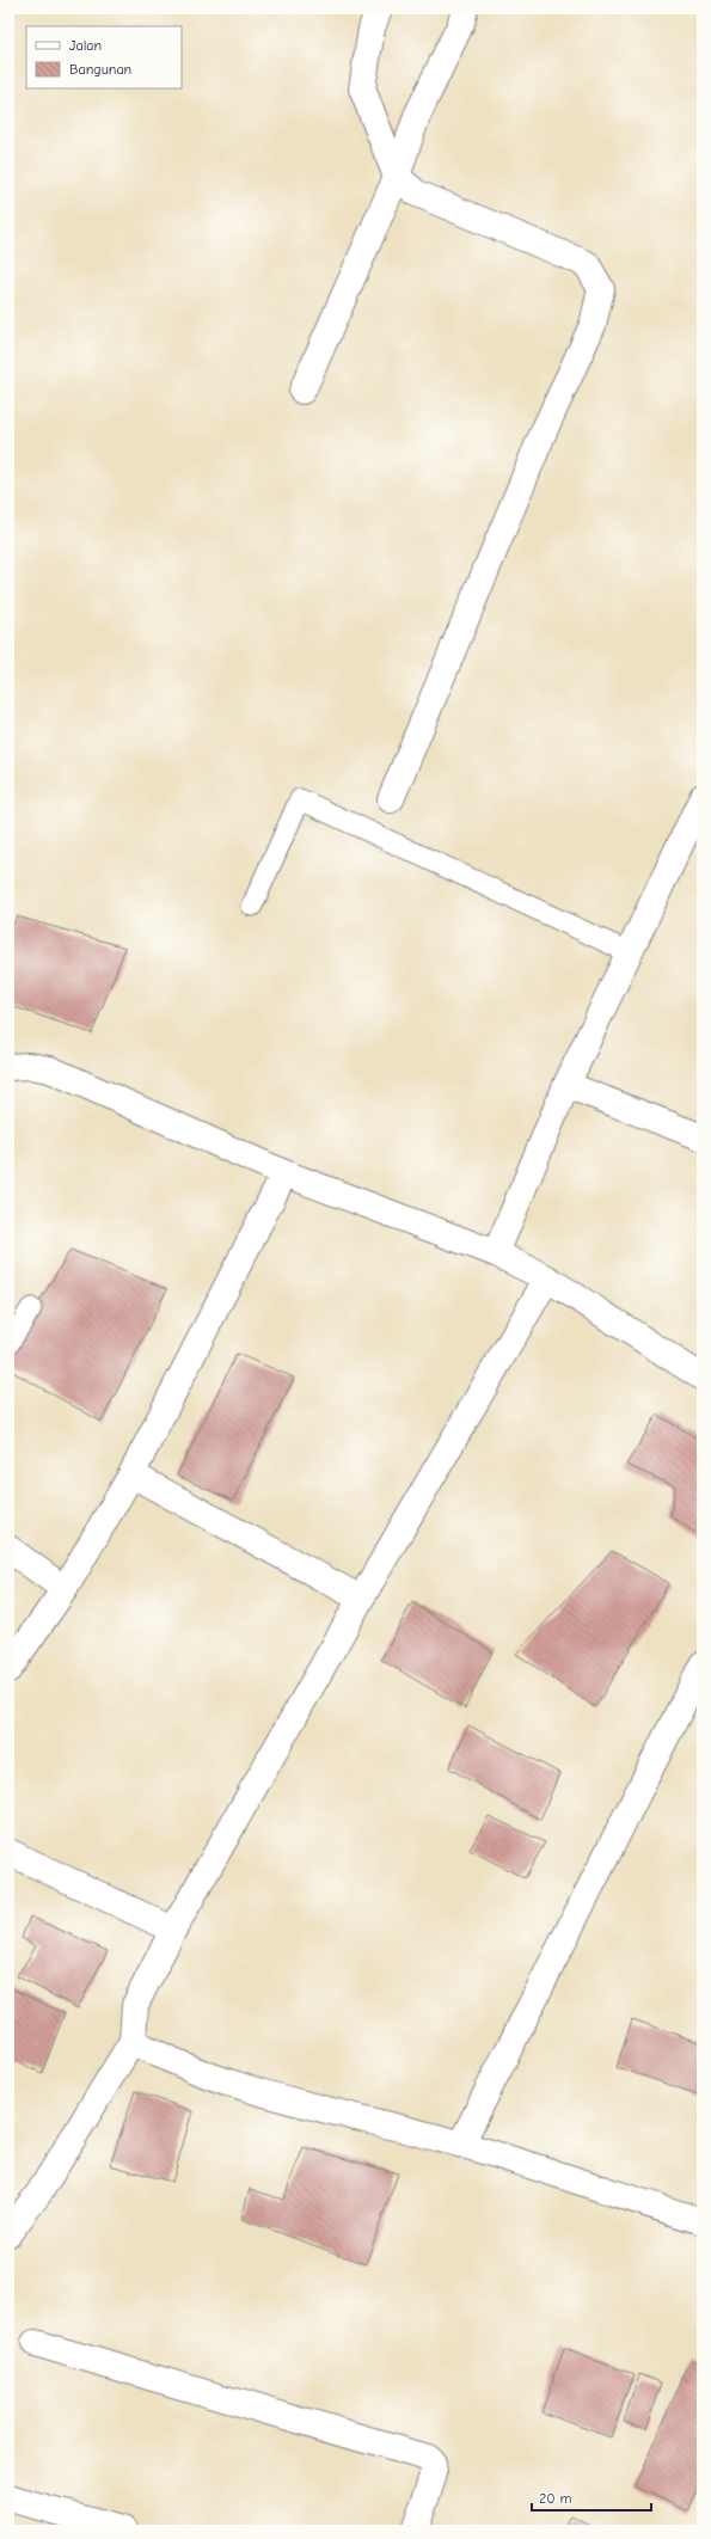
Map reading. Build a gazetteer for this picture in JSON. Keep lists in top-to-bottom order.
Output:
{
  "legend": ["Jalan", "Bangunan"],
  "scale_bar": "20 m"
}
